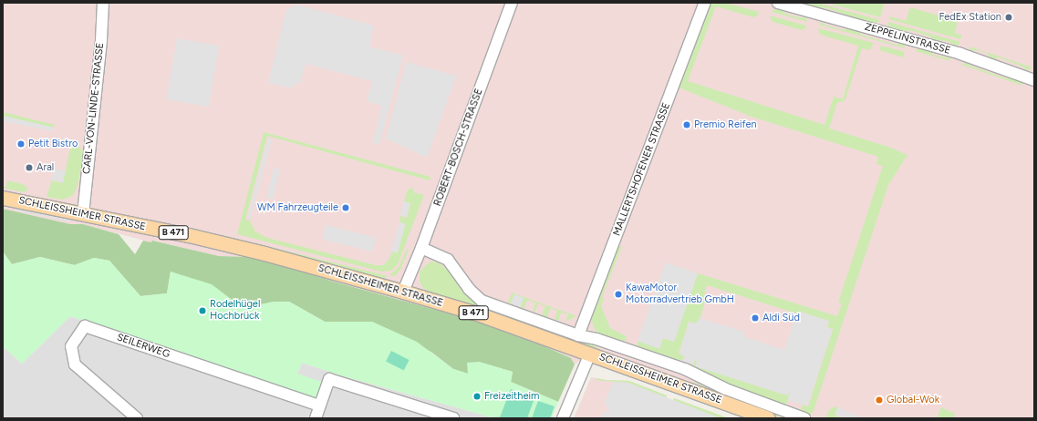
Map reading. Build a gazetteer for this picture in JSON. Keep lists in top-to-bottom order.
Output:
{
  "streets": {
    "main road": ["SCHLEISSHEIMER STRASSE", "B 471"],
    "street": [
      "ZEPPELINSTRASSE",
      "CARL-VON-LINDE-STRASSE",
      "ROBERT-BOSCH-STRASSE",
      "MALLERTSHOFENER STRASSE",
      "SEILERWEG"
    ]
  },
  "crossings": [
    ["CARL-VON-LINDE-STRASSE", "SCHLEISSHEIMER STRASSE"],
    ["ROBERT-BOSCH-STRASSE", "SCHLEISSHEIMER STRASSE"],
    ["MALLERTSHOFENER STRASSE", "SCHLEISSHEIMER STRASSE"]
  ],
  "places": [
    "FedEx Station",
    "Premio Reifen",
    "Petit Bistro",
    "Aral",
    "WM Fahrzeugteile",
    "KawaMotor Motorradvertrieb GmbH",
    "Rodelhügel Hochbrück",
    "Aldi Süd",
    "Freizeitheim",
    "Global-Wok"
  ]
}
